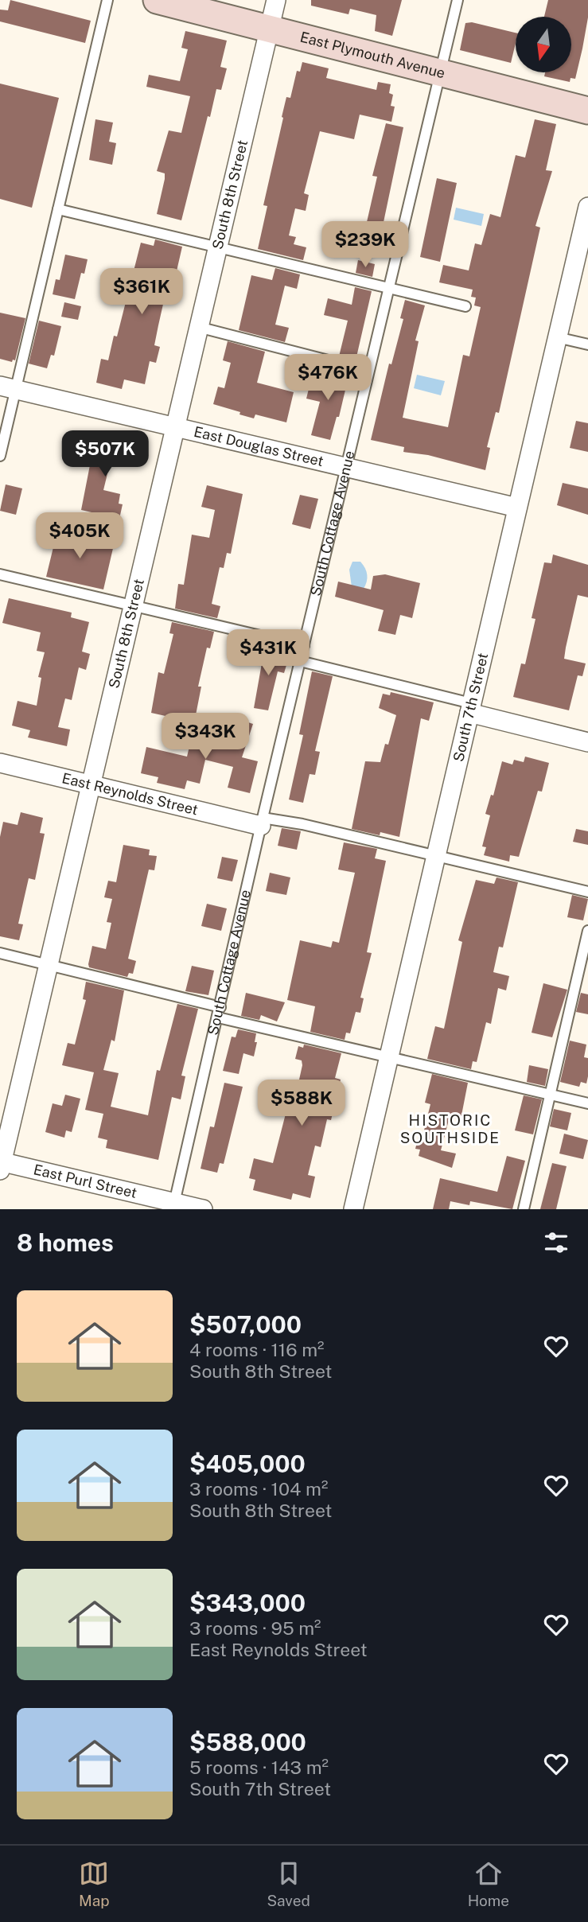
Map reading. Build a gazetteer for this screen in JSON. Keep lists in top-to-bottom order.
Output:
{
  "streets": {
    "main road": ["East Plymouth Avenue"],
    "street": [
      "South 8th Street",
      "East Douglas Street",
      "South 7th Street",
      "East Reynolds Street",
      "East Purl Street"
    ],
    "lane": ["South Cottage Avenue"]
  },
  "crossings": [
    ["East Plymouth Avenue", "South 8th Street"],
    ["East Plymouth Avenue", "South Cottage Avenue"],
    ["South 8th Street", "East Douglas Street"],
    ["South 8th Street", "East Reynolds Street"],
    ["South 8th Street", "East Purl Street"],
    ["East Douglas Street", "South Cottage Avenue"],
    ["East Douglas Street", "South 7th Street"],
    ["South Cottage Avenue", "East Reynolds Street"],
    ["South Cottage Avenue", "East Purl Street"]
  ],
  "districts": ["HISTORIC SOUTHSIDE"],
  "north": "bottom",
  "page": {
    "price": [
      "$239K",
      "$361K",
      "$476K",
      "$507K",
      "$405K",
      "$431K",
      "$343K",
      "$588K"
    ],
    "heading": "8 homes",
    "list": [
      {
        "name": "$507,000",
        "note": "4 rooms · 116 m² · South 8th Street"
      },
      {
        "name": "$405,000",
        "note": "3 rooms · 104 m² · South 8th Street"
      },
      {
        "name": "$343,000",
        "note": "3 rooms · 95 m² · East Reynolds Street"
      },
      {
        "name": "$588,000",
        "note": "5 rooms · 143 m² · South 7th Street"
      }
    ],
    "tabs": ["Map", "Saved", "Home"]
  }
}
